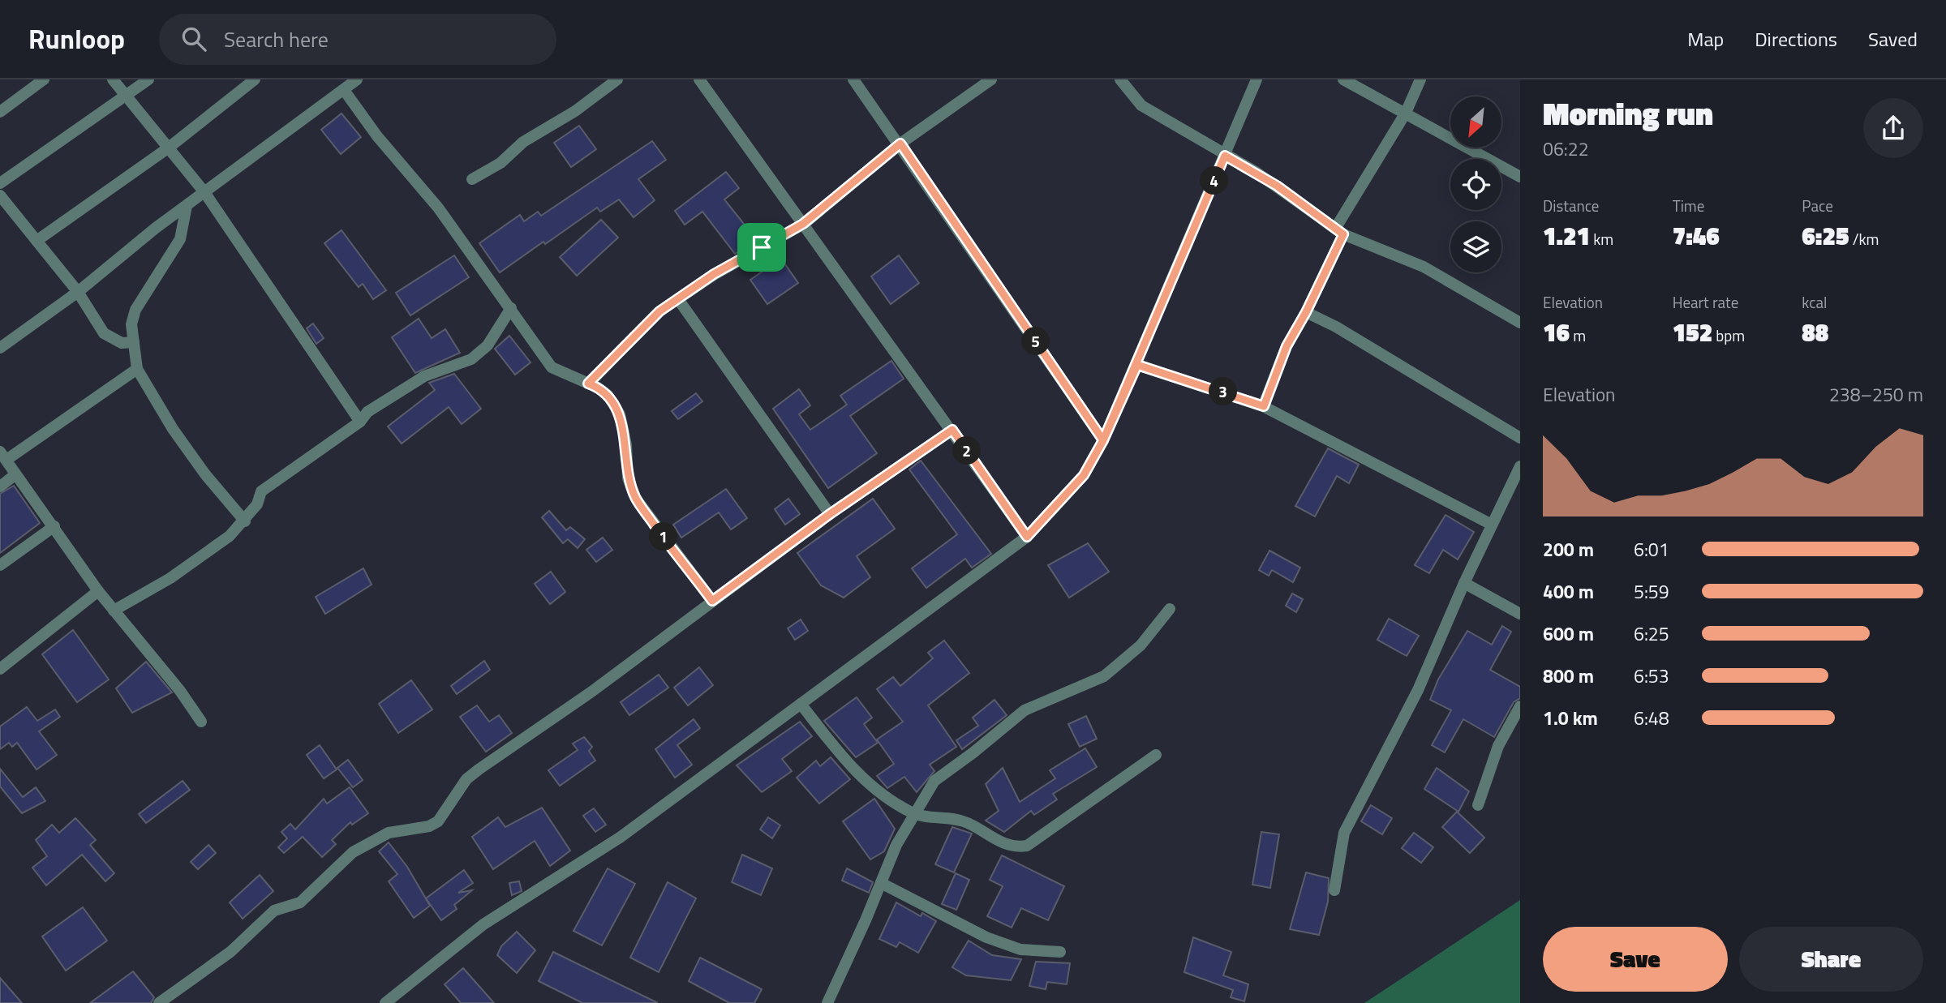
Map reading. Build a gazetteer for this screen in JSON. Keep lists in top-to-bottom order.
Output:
{
  "north": "bottom left",
  "page": {
    "header": "Runloop",
    "search": "Search here",
    "nav": ["Map", "Directions", "Saved"],
    "heading": ["Morning run", "06:22"],
    "pins": [
      "4",
      "5",
      "3",
      "2",
      "1"
    ],
    "stats": [
      ["Distance", "1.21 km"],
      ["Time", "7:46"],
      ["Pace", "6:25 /km"],
      ["Elevation", "16 m"],
      ["Heart rate", "152 bpm"],
      ["kcal", "88"]
    ],
    "chart": ["Elevation", "238–250 m"],
    "list": [
      {
        "name": "200 m",
        "note": "6:01"
      },
      {
        "name": "400 m",
        "note": "5:59"
      },
      {
        "name": "600 m",
        "note": "6:25"
      },
      {
        "name": "800 m",
        "note": "6:53"
      },
      {
        "name": "1.0 km",
        "note": "6:48"
      }
    ],
    "buttons": ["Save", "Share"]
  }
}
